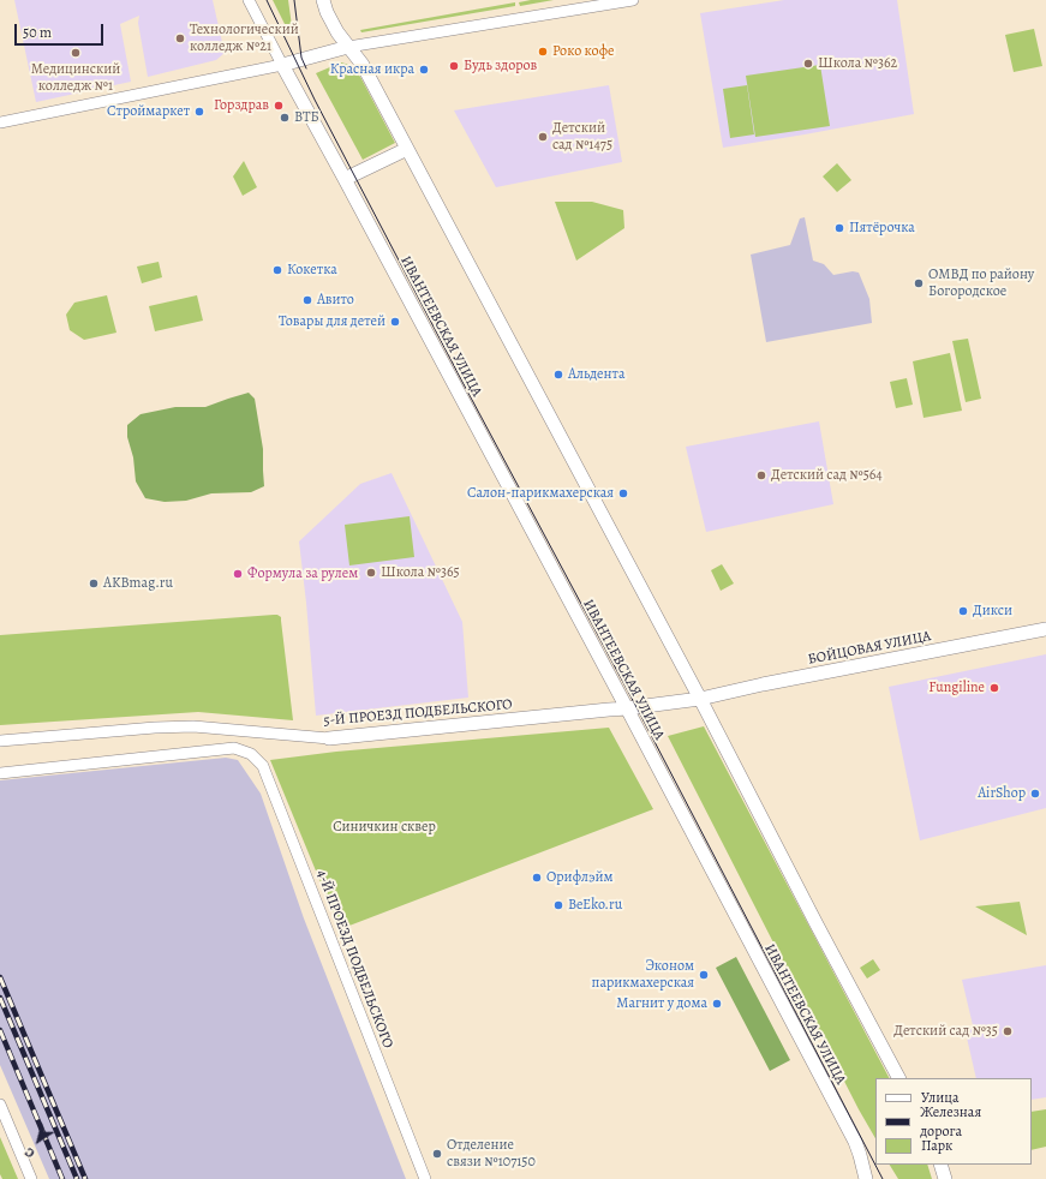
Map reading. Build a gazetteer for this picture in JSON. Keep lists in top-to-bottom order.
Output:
{
  "streets": {
    "street": [
      "ИВАНТЕЕВСКАЯ УЛИЦА",
      "БОЙЦОВАЯ УЛИЦА",
      "5-Й ПРОЕЗД ПОДБЕЛЬСКОГО",
      "4-Й ПРОЕЗД ПОДБЕЛЬСКОГО"
    ]
  },
  "crossings": [
    ["ИВАНТЕЕВСКАЯ УЛИЦА", "БОЙЦОВАЯ УЛИЦА"],
    ["ИВАНТЕЕВСКАЯ УЛИЦА", "5-Й ПРОЕЗД ПОДБЕЛЬСКОГО"],
    ["БОЙЦОВАЯ УЛИЦА", "5-Й ПРОЕЗД ПОДБЕЛЬСКОГО"]
  ],
  "parks": ["Синичкин сквер"],
  "places": [
    "Технологический колледж №21",
    "Роко кофе",
    "Медицинский колледж №1",
    "Школа №362",
    "Будь здоров",
    "Красная икра",
    "Горздрав",
    "Строймаркет",
    "ВТБ",
    "Детский сад №1475",
    "Пятёрочка",
    "Кокетка",
    "ОМВД по району Богородское",
    "Авито",
    "Товары для детей",
    "Альдента",
    "Детский сад №564",
    "Салон-парикмахерская",
    "Школа №365",
    "Формула за рулем",
    "AKBmag.ru",
    "Дикси",
    "Fungiline",
    "AirShop",
    "Орифлэйм",
    "BeEko.ru",
    "Эконом парикмахерская",
    "Магнит у дома",
    "Детский сад №35",
    "Отделение связи №107150"
  ],
  "legend": ["Улица", "Железная дорога", "Парк"],
  "scale_bar": "50 m",
  "north": "bottom left"
}
